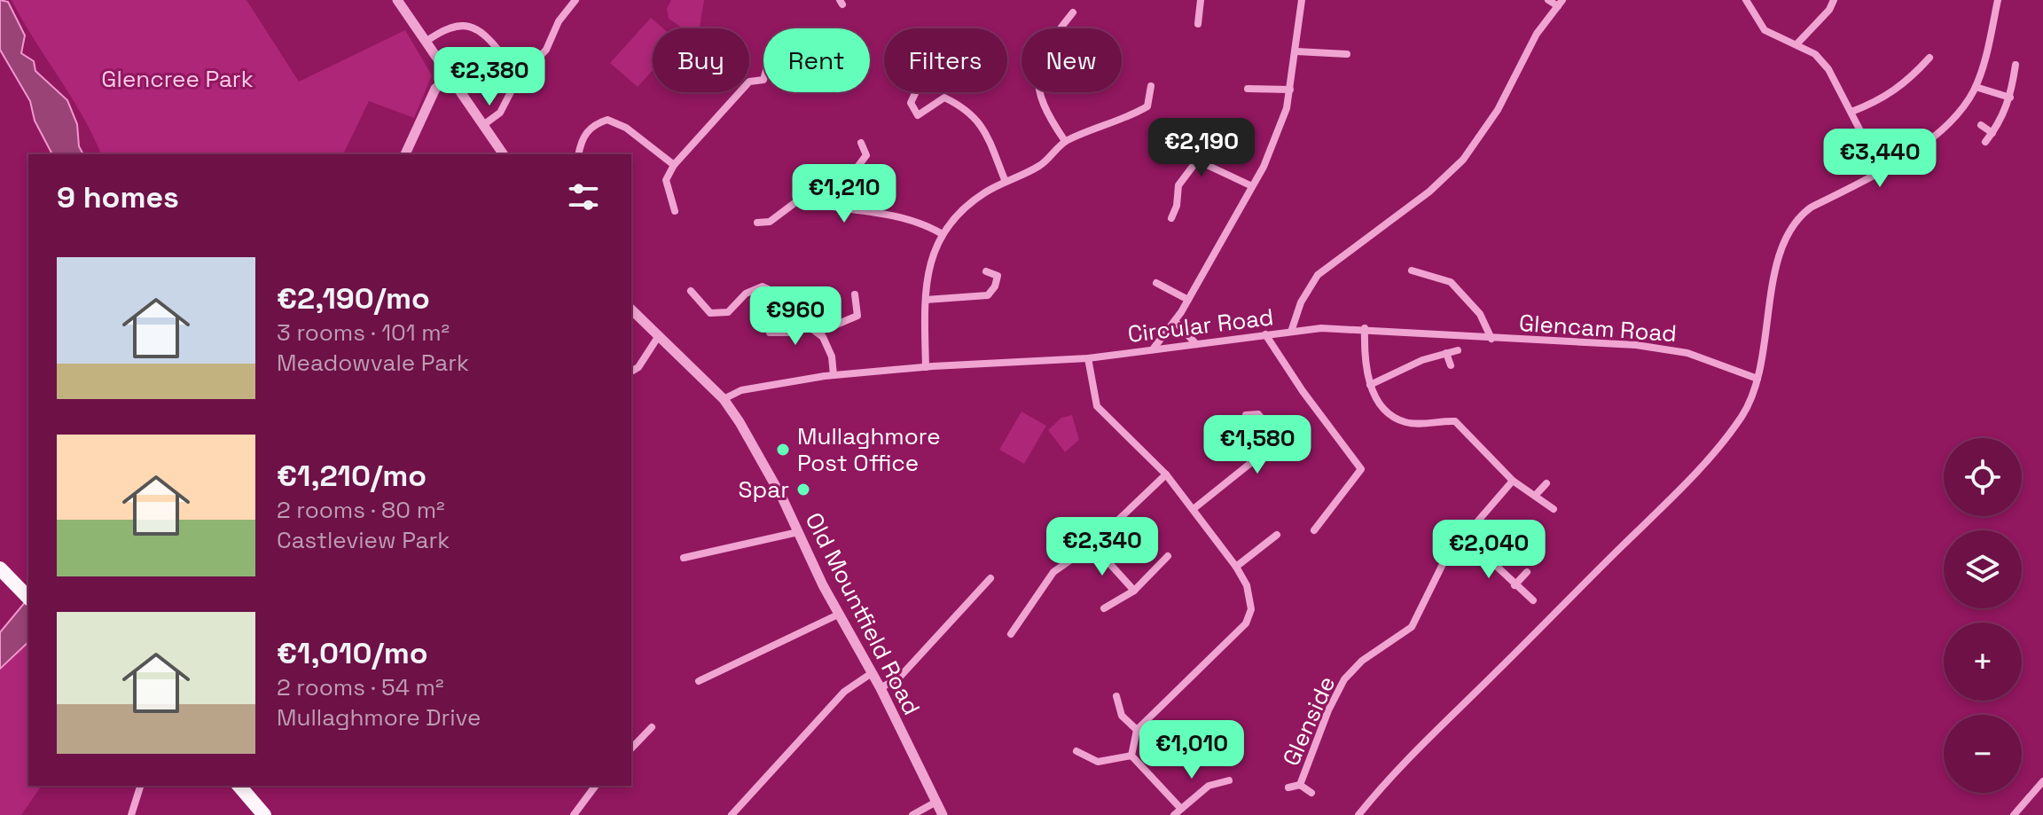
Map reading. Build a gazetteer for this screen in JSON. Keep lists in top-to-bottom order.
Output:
{
  "streets": {
    "street": [
      "Circular Road",
      "Glencam Road",
      "Old Mountfield Road",
      "Glenside"
    ]
  },
  "crossings": [
    ["Circular Road", "Glencam Road"],
    ["Circular Road", "Old Mountfield Road"]
  ],
  "parks": ["Glencree Park"],
  "places": ["Mullaghmore Post Office", "Spar"],
  "page": {
    "chip": [
      "Buy",
      "Rent",
      "Filters",
      "New"
    ],
    "price": [
      "€2,380",
      "€2,190",
      "€3,440",
      "€1,210",
      "€960",
      "€1,580",
      "€2,340",
      "€2,040",
      "€1,010"
    ],
    "heading": "9 homes",
    "list": [
      {
        "name": "€2,190/mo",
        "note": "3 rooms · 101 m² · Meadowvale Park"
      },
      {
        "name": "€1,210/mo",
        "note": "2 rooms · 80 m² · Castleview Park"
      },
      {
        "name": "€1,010/mo",
        "note": "2 rooms · 54 m² · Mullaghmore Drive"
      }
    ],
    "map_buttons": ["+", "−"]
  }
}
